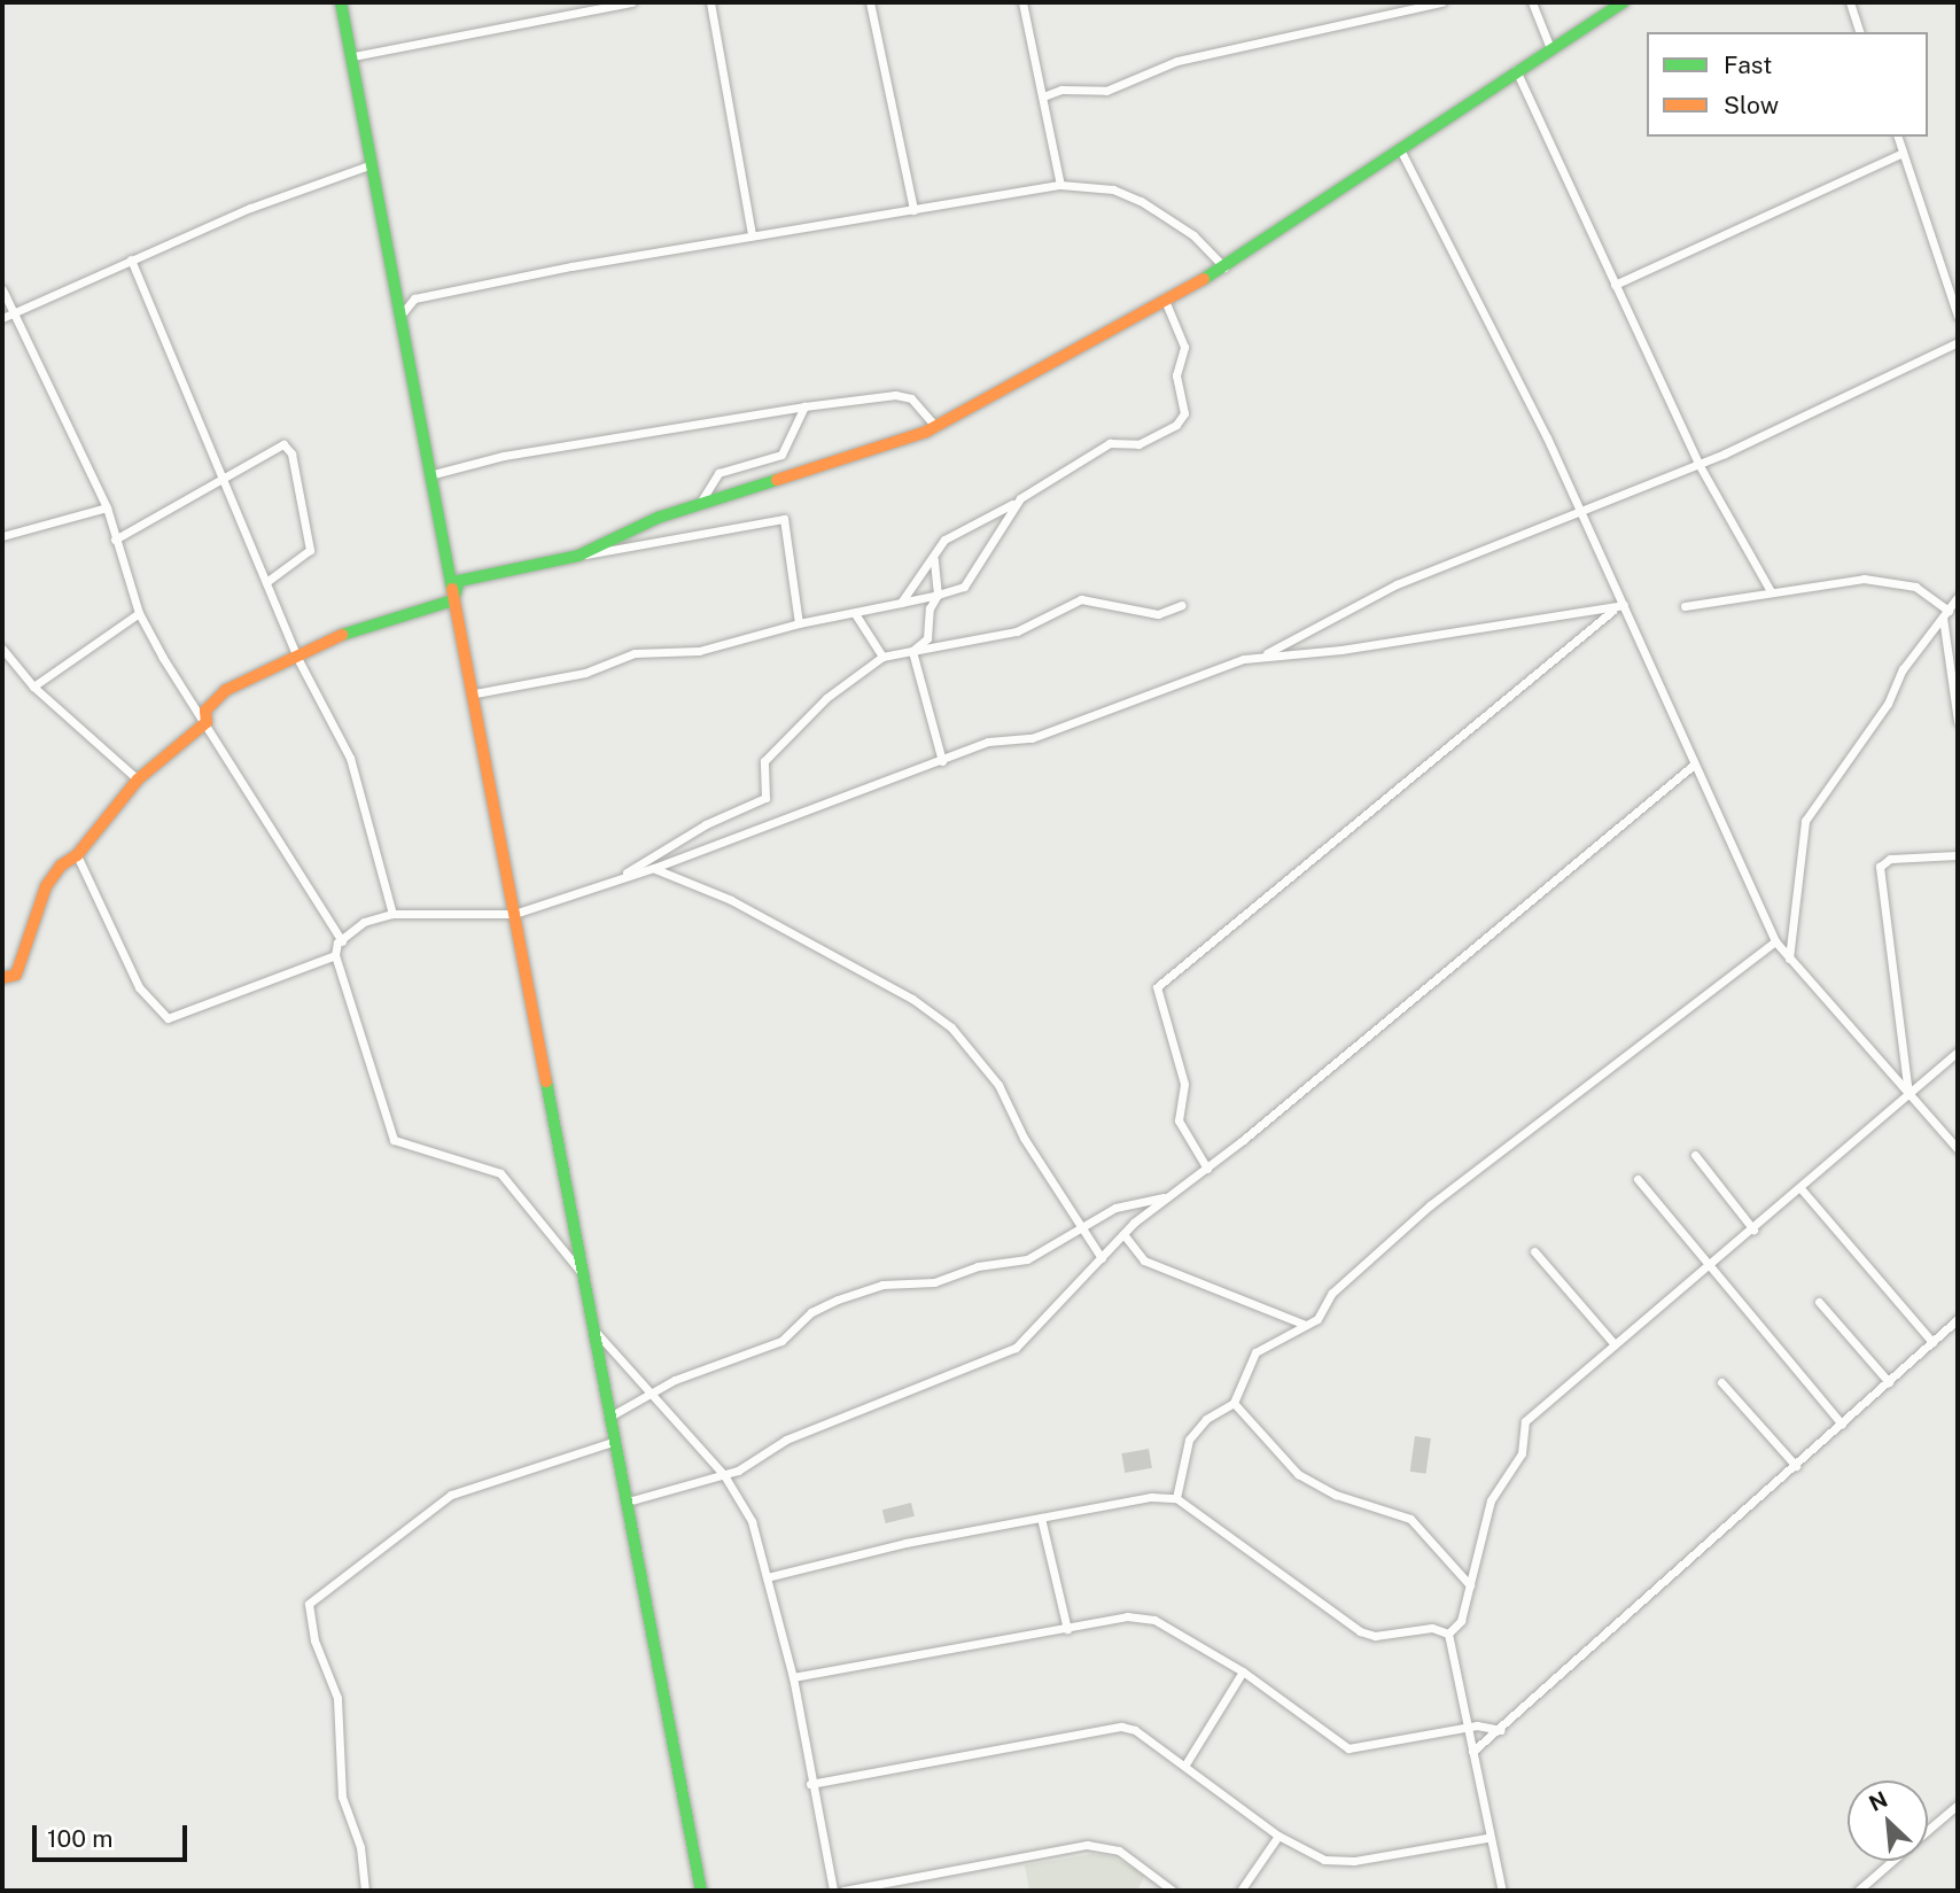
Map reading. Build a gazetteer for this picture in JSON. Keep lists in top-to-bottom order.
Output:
{
  "legend": ["Fast", "Slow"],
  "scale_bar": "100 m",
  "north": "top left"
}
